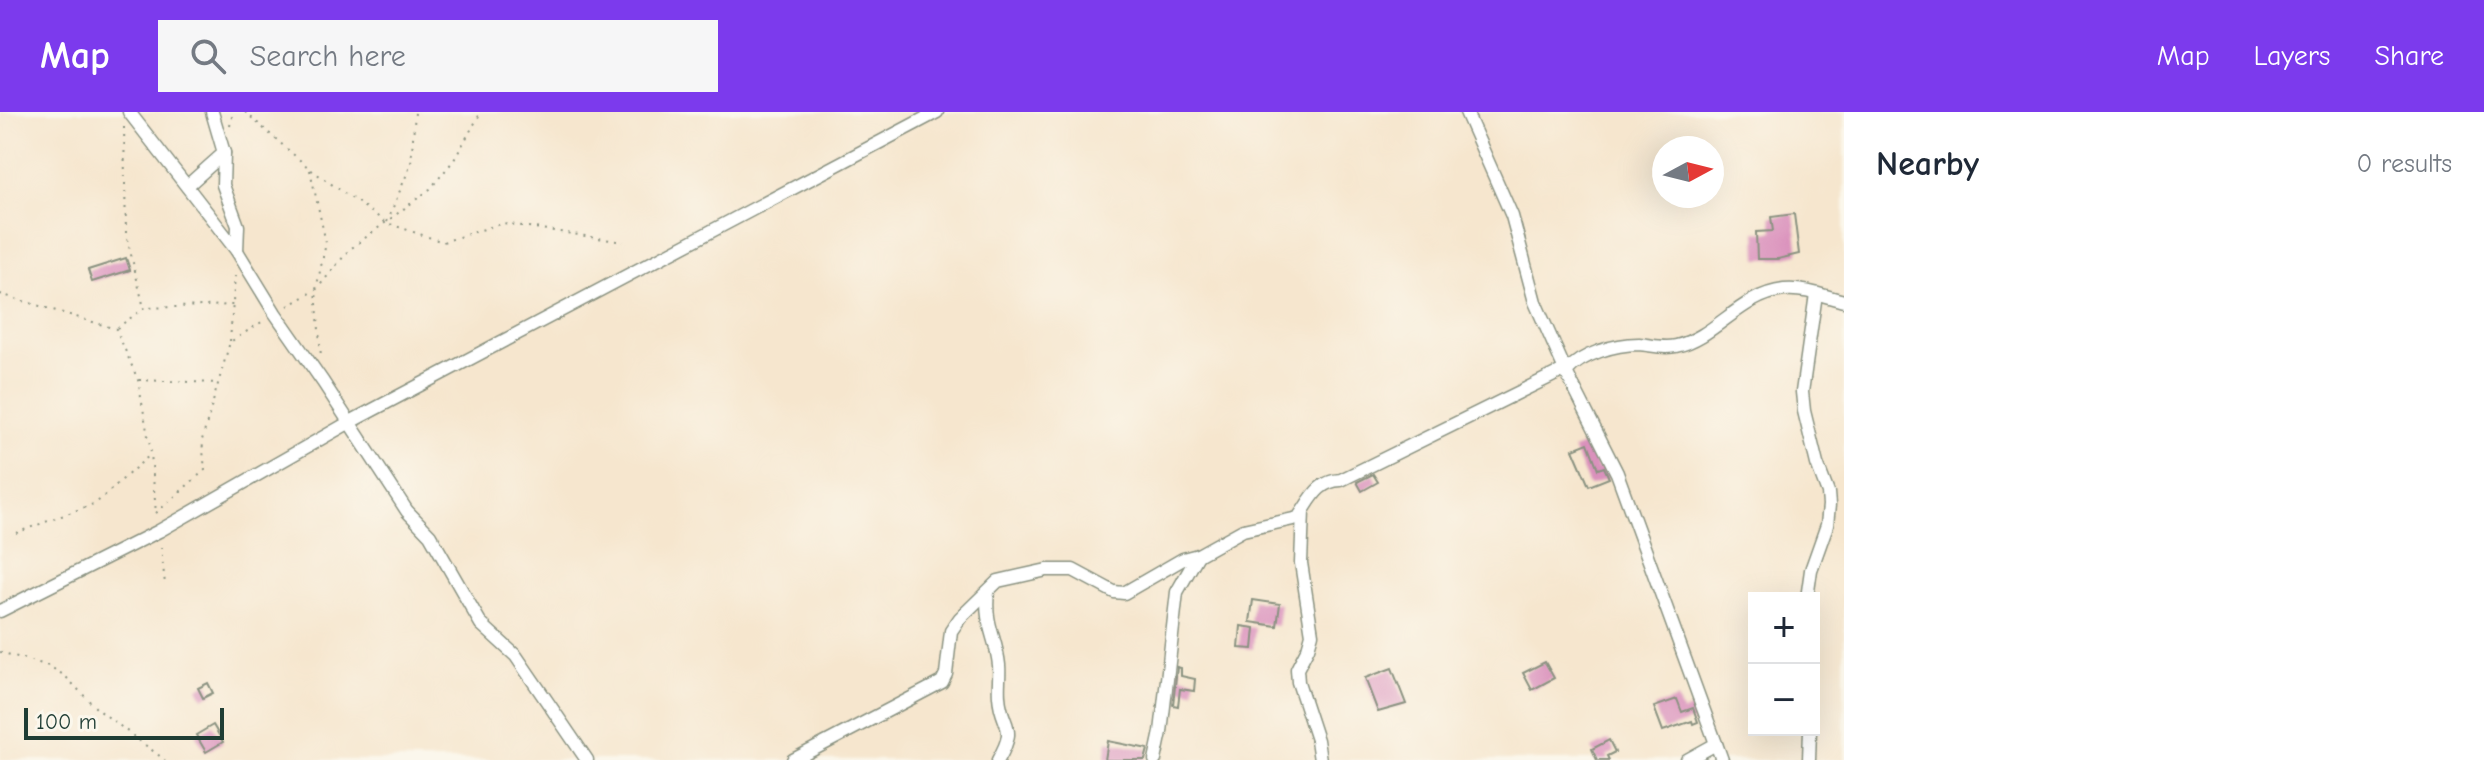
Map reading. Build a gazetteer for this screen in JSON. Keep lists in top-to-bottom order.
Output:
{
  "scale_bar": "100 m",
  "north": "right",
  "page": {
    "header": "Map",
    "search": "Search here",
    "nav": ["Map", "Layers", "Share"],
    "heading": ["Nearby", "0 results"],
    "map_buttons": ["+", "−"],
    "scale": "100 m"
  }
}
